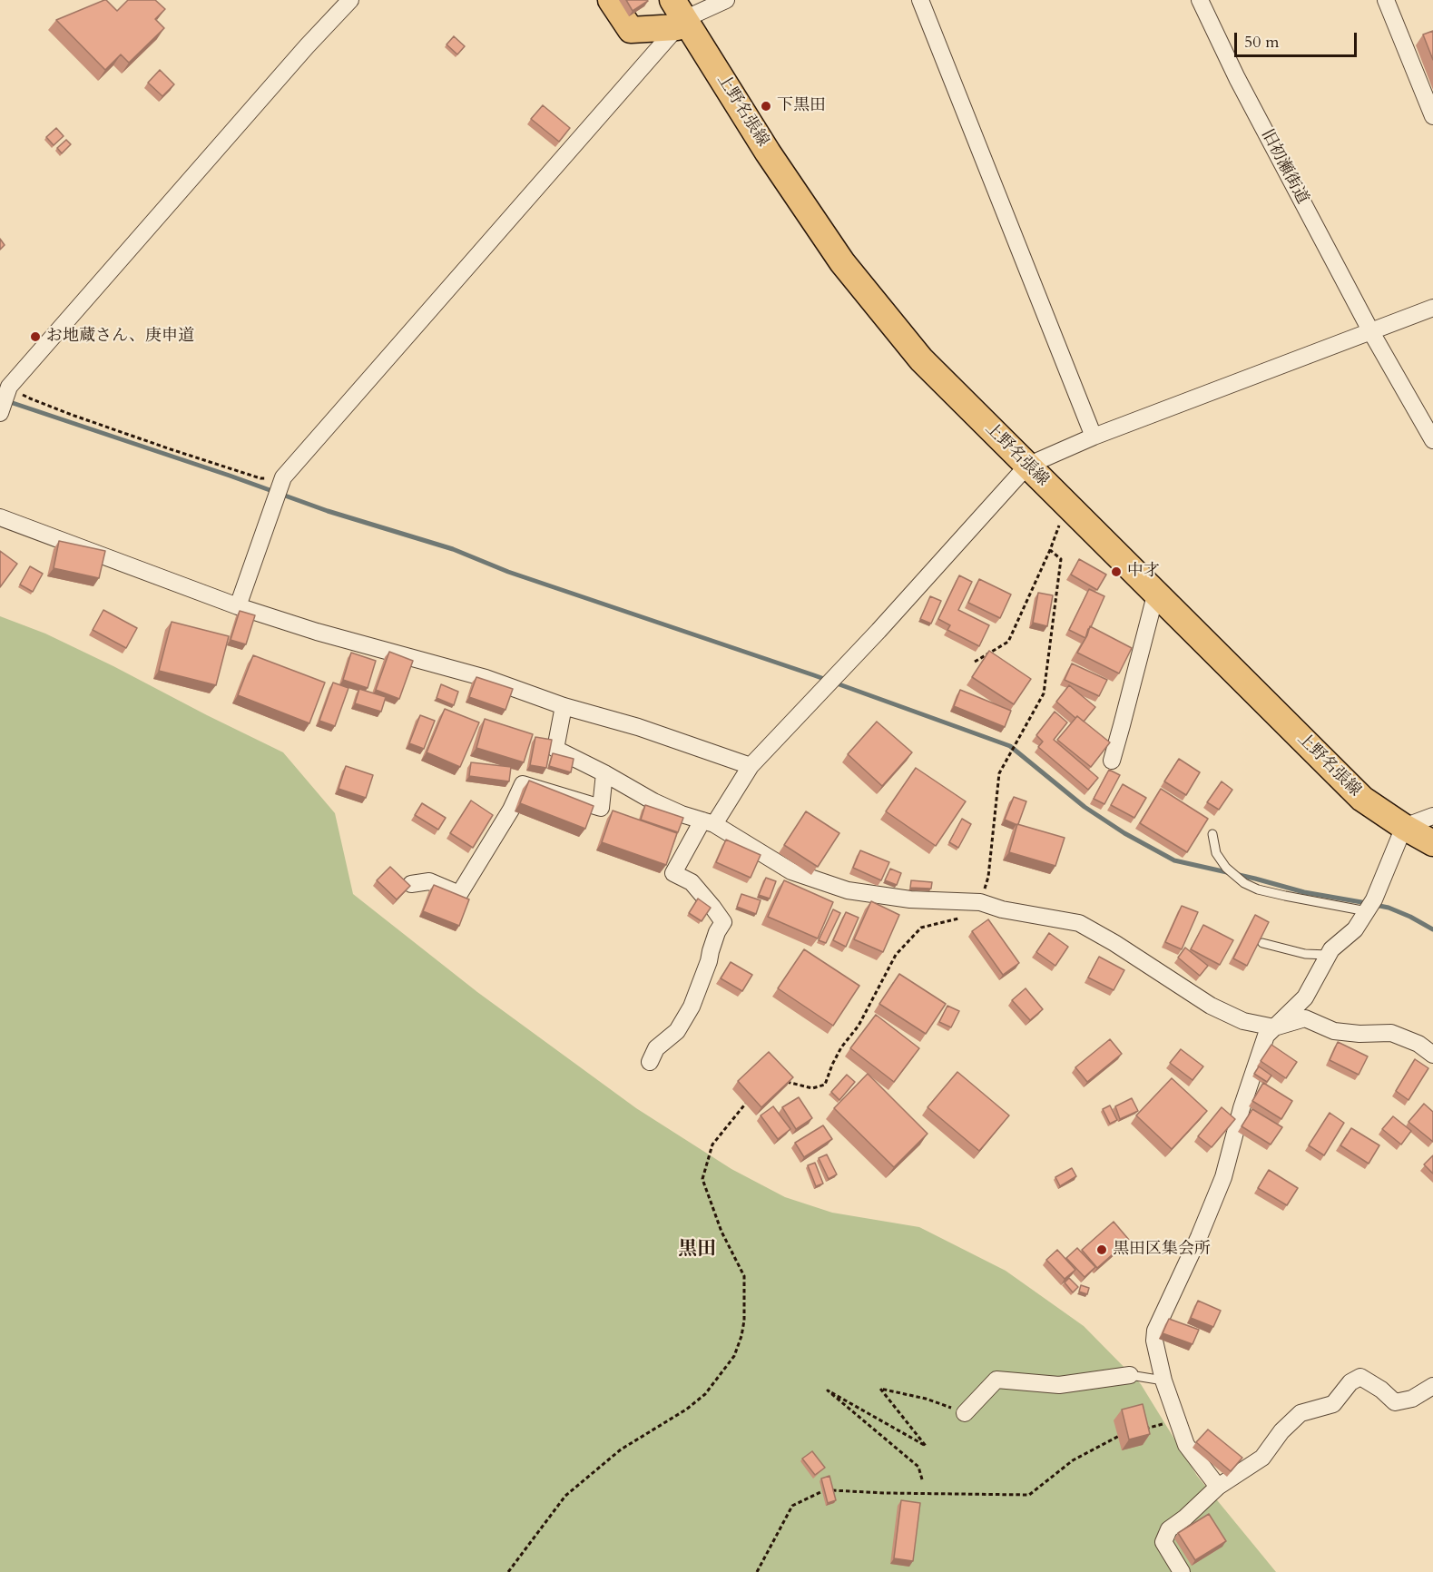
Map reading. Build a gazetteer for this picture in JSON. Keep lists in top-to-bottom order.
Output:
{
  "streets": {
    "main road": ["上野名張線"],
    "street": ["旧初瀬街道"]
  },
  "districts": ["黒田"],
  "places": [
    "下黒田",
    "お地蔵さん、庚申道",
    "中才",
    "黒田区集会所"
  ],
  "scale_bar": "50 m"
}
